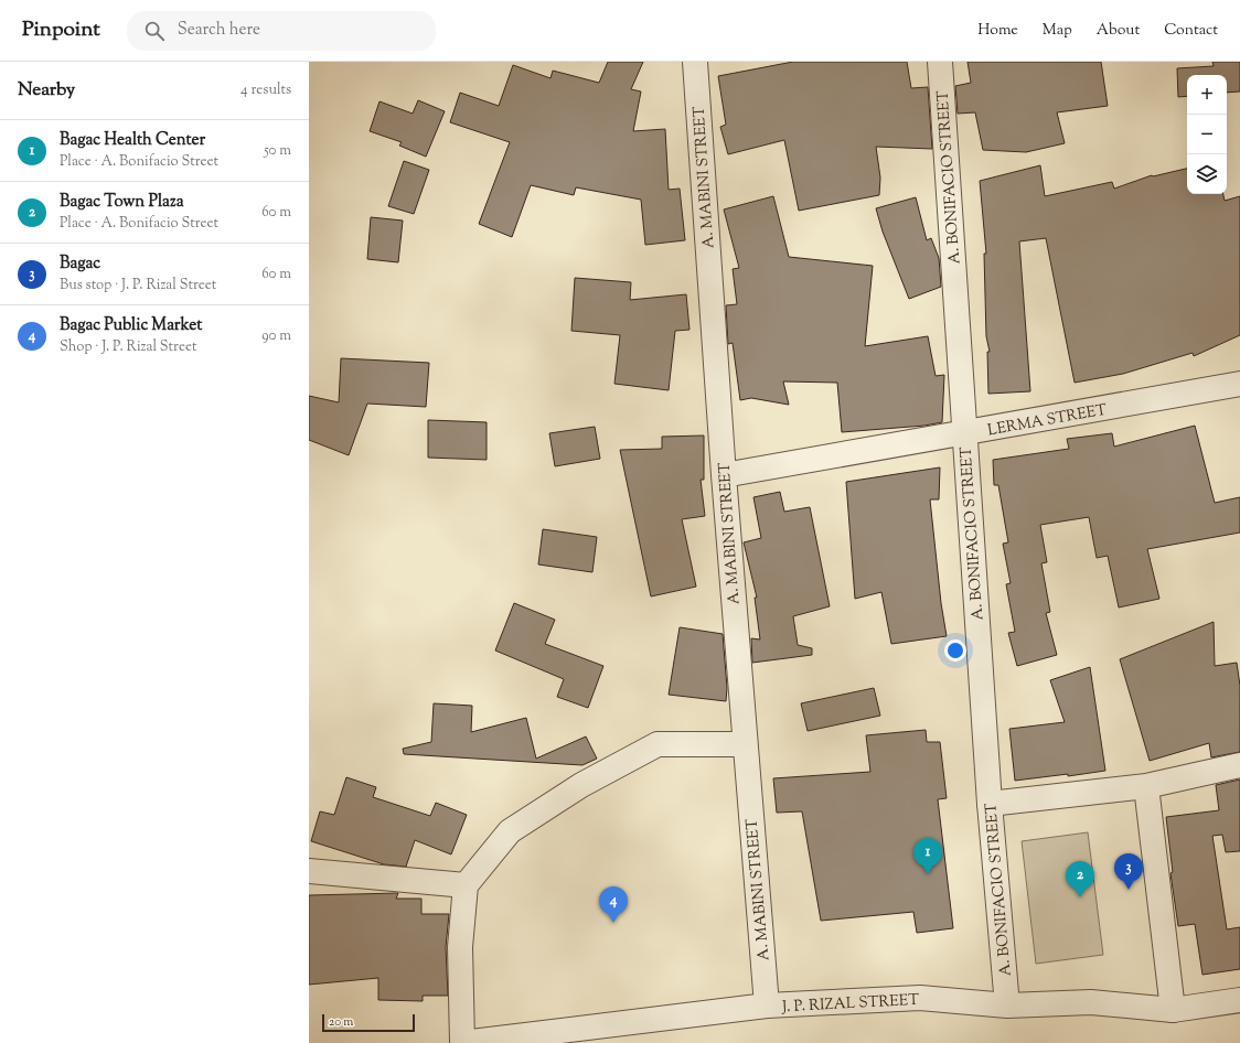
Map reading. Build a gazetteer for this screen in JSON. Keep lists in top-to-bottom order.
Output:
{
  "streets": {
    "street": [
      "A. MABINI STREET",
      "A. BONIFACIO STREET",
      "LERMA STREET",
      "J. P. RIZAL STREET"
    ]
  },
  "crossings": [
    ["A. MABINI STREET", "LERMA STREET"],
    ["A. MABINI STREET", "J. P. RIZAL STREET"],
    ["A. BONIFACIO STREET", "LERMA STREET"],
    ["A. BONIFACIO STREET", "J. P. RIZAL STREET"]
  ],
  "scale_bar": "20 m",
  "page": {
    "header": "Pinpoint",
    "search": "Search here",
    "nav": [
      "Home",
      "Map",
      "About",
      "Contact"
    ],
    "heading": ["Nearby", "4 results"],
    "map_buttons": ["+", "−"],
    "list": [
      {
        "mark": "1",
        "name": "Bagac Health Center",
        "note": "Place · A. Bonifacio Street",
        "value": "50 m"
      },
      {
        "mark": "2",
        "name": "Bagac Town Plaza",
        "note": "Place · A. Bonifacio Street",
        "value": "60 m"
      },
      {
        "mark": "3",
        "name": "Bagac",
        "note": "Bus stop · J. P. Rizal Street",
        "value": "60 m"
      },
      {
        "mark": "4",
        "name": "Bagac Public Market",
        "note": "Shop · J. P. Rizal Street",
        "value": "90 m"
      }
    ],
    "pins": [
      "1",
      "3",
      "2",
      "4"
    ],
    "scale": "20 m"
  }
}
